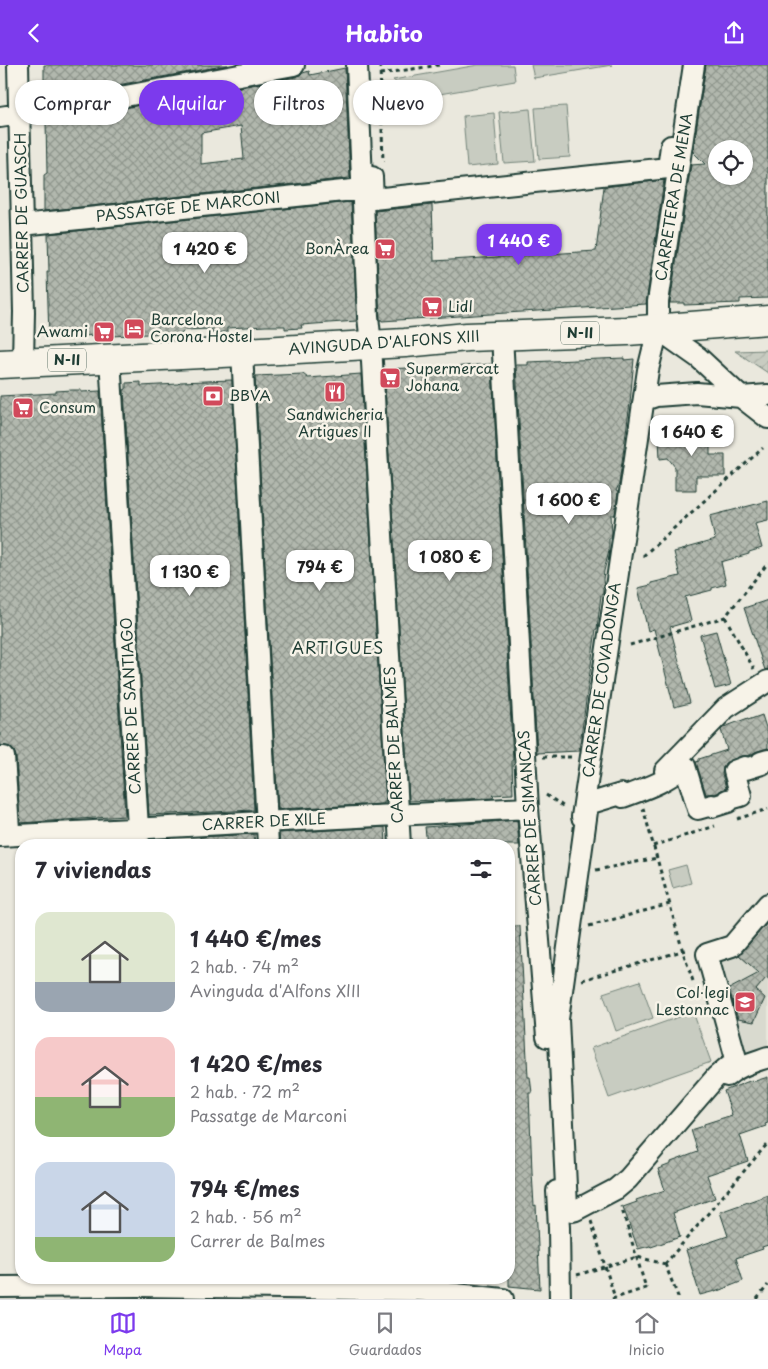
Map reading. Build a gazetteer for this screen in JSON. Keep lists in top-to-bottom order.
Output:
{
  "streets": {
    "main road": ["N-II", "AVINGUDA D'ALFONS XIII"],
    "street": [
      "CARRETERA DE MENA",
      "PASSATGE DE MARCONI",
      "CARRER DE GUASCH",
      "CARRER DE COVADONGA",
      "CARRER DE SANTIAGO",
      "CARRER DE BALMES",
      "CARRER DE SIMANCAS",
      "CARRER DE XILE"
    ]
  },
  "crossings": [
    ["CARRETERA DE MENA", "AVINGUDA D'ALFONS XIII"],
    ["CARRETERA DE MENA", "CARRER DE COVADONGA"],
    ["PASSATGE DE MARCONI", "CARRER DE GUASCH"],
    ["PASSATGE DE MARCONI", "CARRER DE BALMES"],
    ["CARRER DE GUASCH", "AVINGUDA D'ALFONS XIII"],
    ["AVINGUDA D'ALFONS XIII", "CARRER DE COVADONGA"],
    ["AVINGUDA D'ALFONS XIII", "CARRER DE SANTIAGO"],
    ["AVINGUDA D'ALFONS XIII", "CARRER DE BALMES"],
    ["AVINGUDA D'ALFONS XIII", "CARRER DE SIMANCAS"],
    ["CARRER DE COVADONGA", "CARRER DE SIMANCAS"],
    ["CARRER DE SANTIAGO", "CARRER DE XILE"],
    ["CARRER DE BALMES", "CARRER DE XILE"],
    ["CARRER DE SIMANCAS", "CARRER DE XILE"]
  ],
  "districts": ["ARTIGUES"],
  "places": {
    "supermarket": [
      "BonÀrea",
      "Lidl",
      "Awami",
      "Supermercat Johana",
      "Consum"
    ],
    "hotel": ["Barcelona Corona Hostel"],
    "restaurant": ["Sandwicheria Artigues II"],
    "bank": ["BBVA"],
    "school or university": ["Col·legi Lestonnac"]
  },
  "page": {
    "header": "Habito",
    "chip": [
      "Comprar",
      "Alquilar",
      "Filtros",
      "Nuevo"
    ],
    "price": [
      "1 440 €",
      "1 420 €",
      "1 640 €",
      "1 600 €",
      "1 080 €",
      "794 €",
      "1 130 €"
    ],
    "heading": "7 viviendas",
    "list": [
      {
        "name": "1 440 €/mes",
        "note": "2 hab. · 74 m² · Avinguda d'Alfons XIII"
      },
      {
        "name": "1 420 €/mes",
        "note": "2 hab. · 72 m² · Passatge de Marconi"
      },
      {
        "name": "794 €/mes",
        "note": "2 hab. · 56 m² · Carrer de Balmes"
      }
    ],
    "tabs": ["Mapa", "Guardados", "Inicio"]
  }
}
